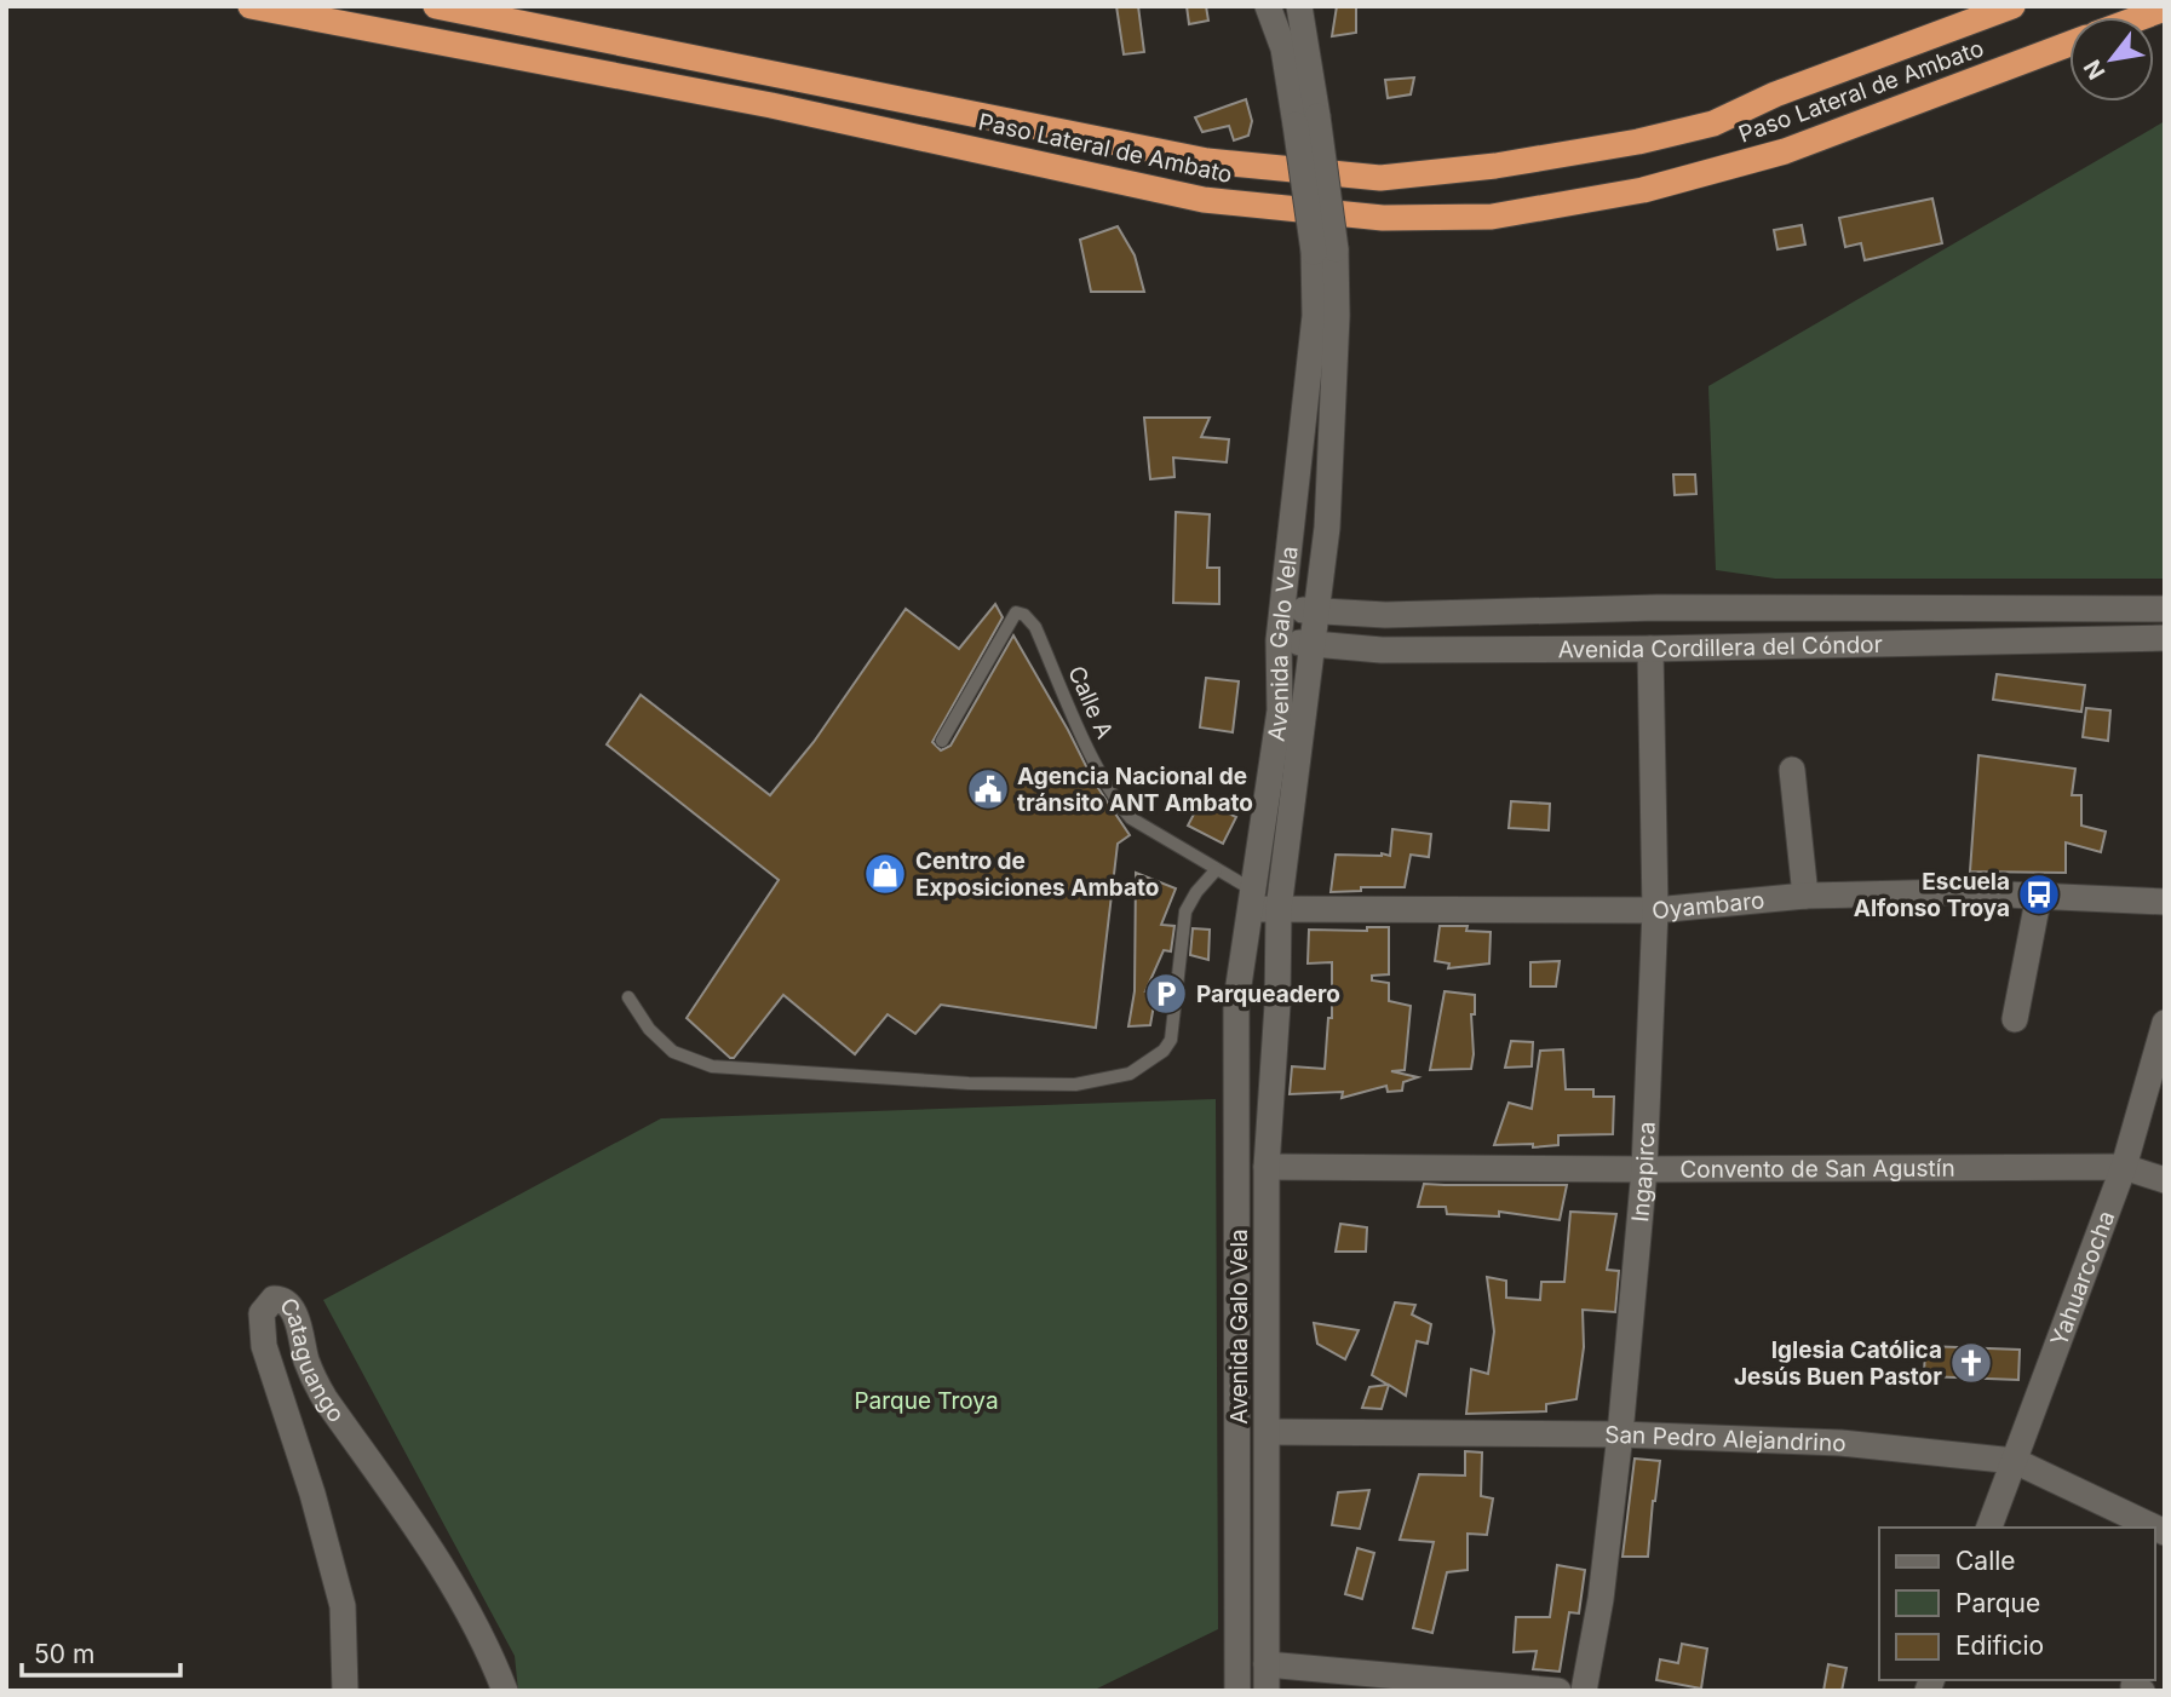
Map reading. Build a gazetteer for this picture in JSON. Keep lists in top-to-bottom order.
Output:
{
  "streets": {
    "highway": ["Paso Lateral de Ambato"],
    "street": [
      "Avenida Galo Vela",
      "Avenida Cordillera del Cóndor",
      "Oyambaro",
      "Convento de San Agustín",
      "Ingapirca",
      "Yahuarcocha",
      "Cataguango",
      "San Pedro Alejandrino"
    ],
    "lane": ["Calle A"]
  },
  "crossings": [
    ["Avenida Galo Vela", "Avenida Cordillera del Cóndor"],
    ["Avenida Galo Vela", "Calle A"],
    ["Avenida Galo Vela", "Oyambaro"],
    ["Avenida Galo Vela", "Convento de San Agustín"],
    ["Avenida Galo Vela", "San Pedro Alejandrino"],
    ["Avenida Cordillera del Cóndor", "Ingapirca"],
    ["Calle A", "Oyambaro"],
    ["Oyambaro", "Ingapirca"],
    ["Convento de San Agustín", "Ingapirca"],
    ["Convento de San Agustín", "Yahuarcocha"],
    ["Ingapirca", "San Pedro Alejandrino"],
    ["Yahuarcocha", "San Pedro Alejandrino"]
  ],
  "parks": ["Parque Troya"],
  "places": {
    "public building": ["Agencia Nacional de tránsito ANT Ambato"],
    "shop": ["Centro de Exposiciones Ambato"],
    "bus stop": ["Escuela Alfonso Troya"],
    "parking": ["Parqueadero"],
    "church": ["Iglesia Católica Jesús Buen Pastor"]
  },
  "legend": ["Calle", "Parque", "Edificio"],
  "scale_bar": "50 m",
  "north": "bottom left"
}
